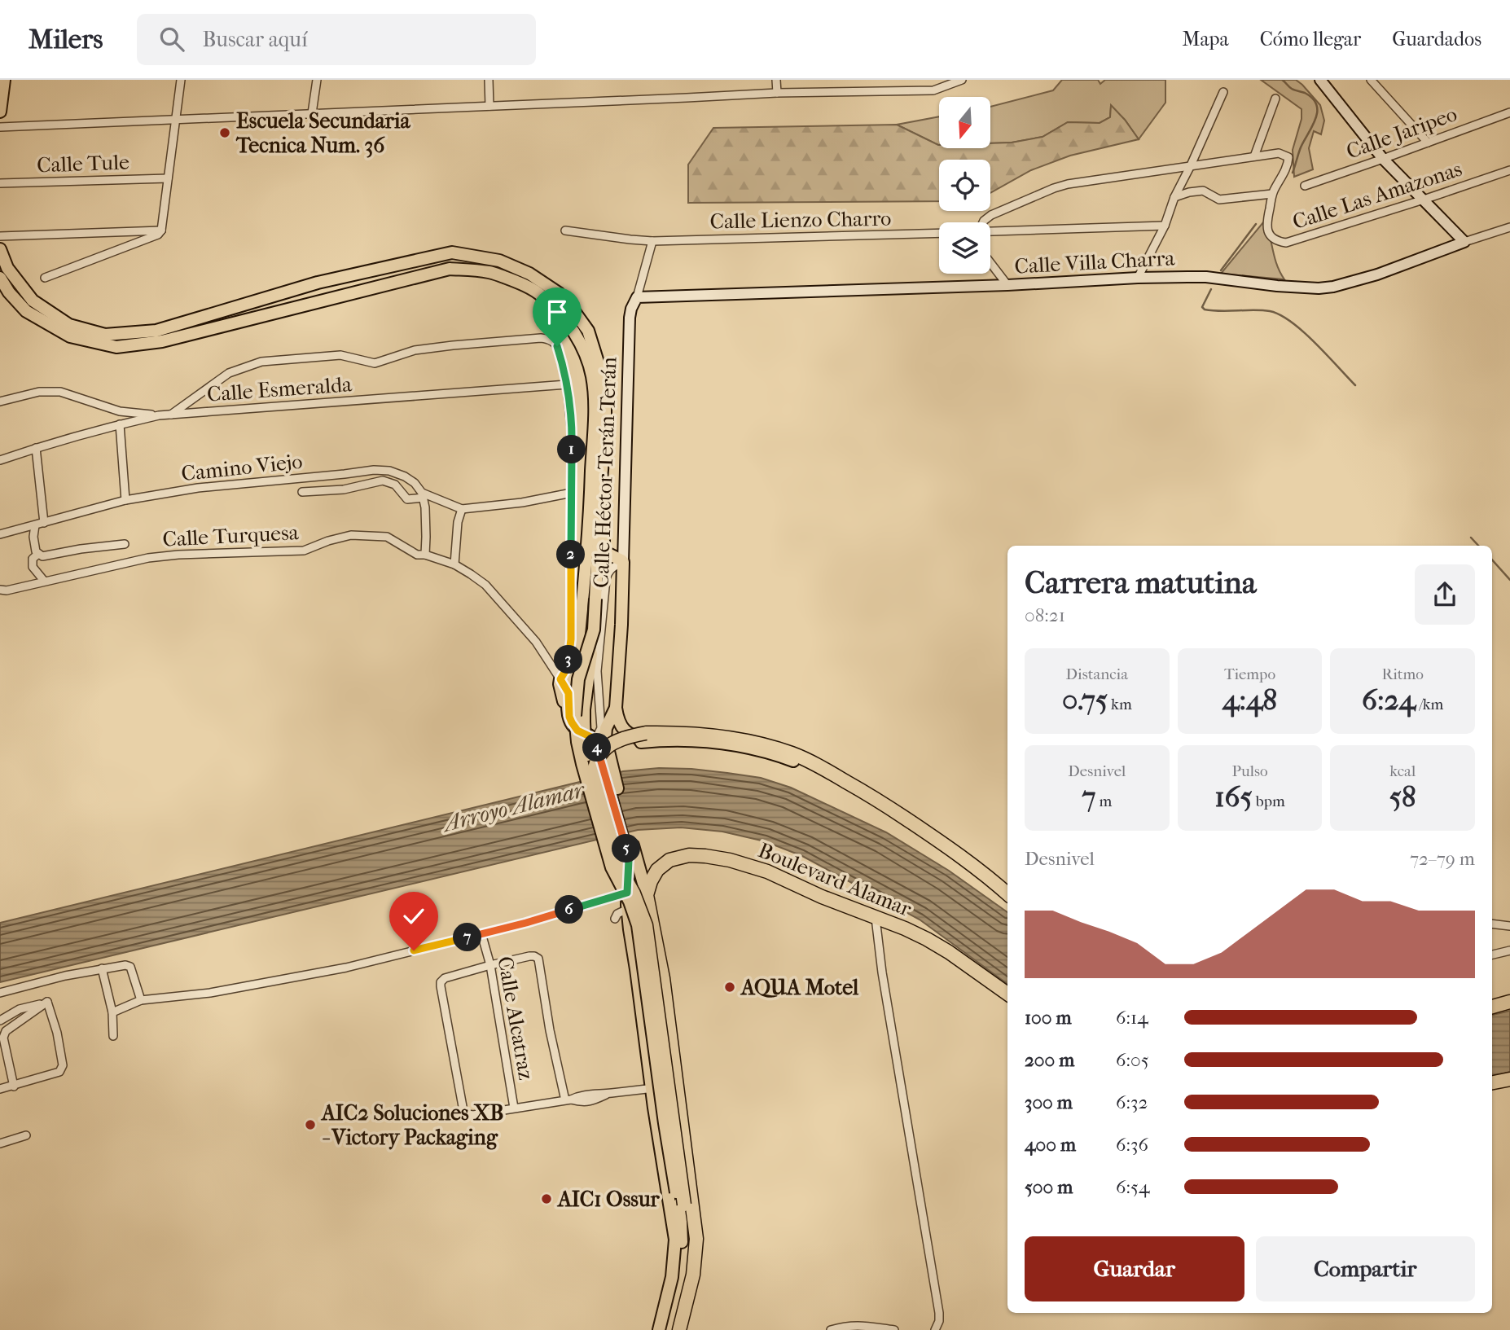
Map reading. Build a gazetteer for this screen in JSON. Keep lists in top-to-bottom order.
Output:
{
  "streets": {
    "highway": ["Boulevard Alamar"],
    "main road": ["Calle Héctor Terán Terán"],
    "street": [
      "Calle Jaripeo",
      "Calle Tule",
      "Calle Las Amazonas",
      "Calle Lienzo Charro",
      "Calle Villa Charra",
      "Calle Esmeralda",
      "Camino Viejo",
      "Calle Turquesa",
      "Calle Alcatraz"
    ]
  },
  "crossings": [
    ["Calle Lienzo Charro", "Calle Héctor Terán Terán"],
    ["Calle Villa Charra", "Calle Héctor Terán Terán"]
  ],
  "water": ["Arroyo Alamar"],
  "places": [
    "Escuela Secundaria Tecnica Num. 36",
    "AQUA Motel",
    "AIC2 Soluciones XB - Victory Packaging",
    "AIC1 Ossur"
  ],
  "north": "bottom",
  "page": {
    "header": "Milers",
    "search": "Buscar aquí",
    "nav": ["Mapa", "Cómo llegar", "Guardados"],
    "pins": [
      "1",
      "2",
      "3",
      "4",
      "5",
      "6",
      "7"
    ],
    "heading": ["Carrera matutina", "08:21"],
    "stats": [
      ["Distancia", "0.75 km"],
      ["Tiempo", "4:48"],
      ["Ritmo", "6:24 /km"],
      ["Desnivel", "7 m"],
      ["Pulso", "165 bpm"],
      ["kcal", "58"]
    ],
    "chart": ["Desnivel", "72–79 m"],
    "list": [
      {
        "name": "100 m",
        "note": "6:14"
      },
      {
        "name": "200 m",
        "note": "6:05"
      },
      {
        "name": "300 m",
        "note": "6:32"
      },
      {
        "name": "400 m",
        "note": "6:36"
      },
      {
        "name": "500 m",
        "note": "6:54"
      }
    ],
    "buttons": ["Guardar", "Compartir"]
  }
}
